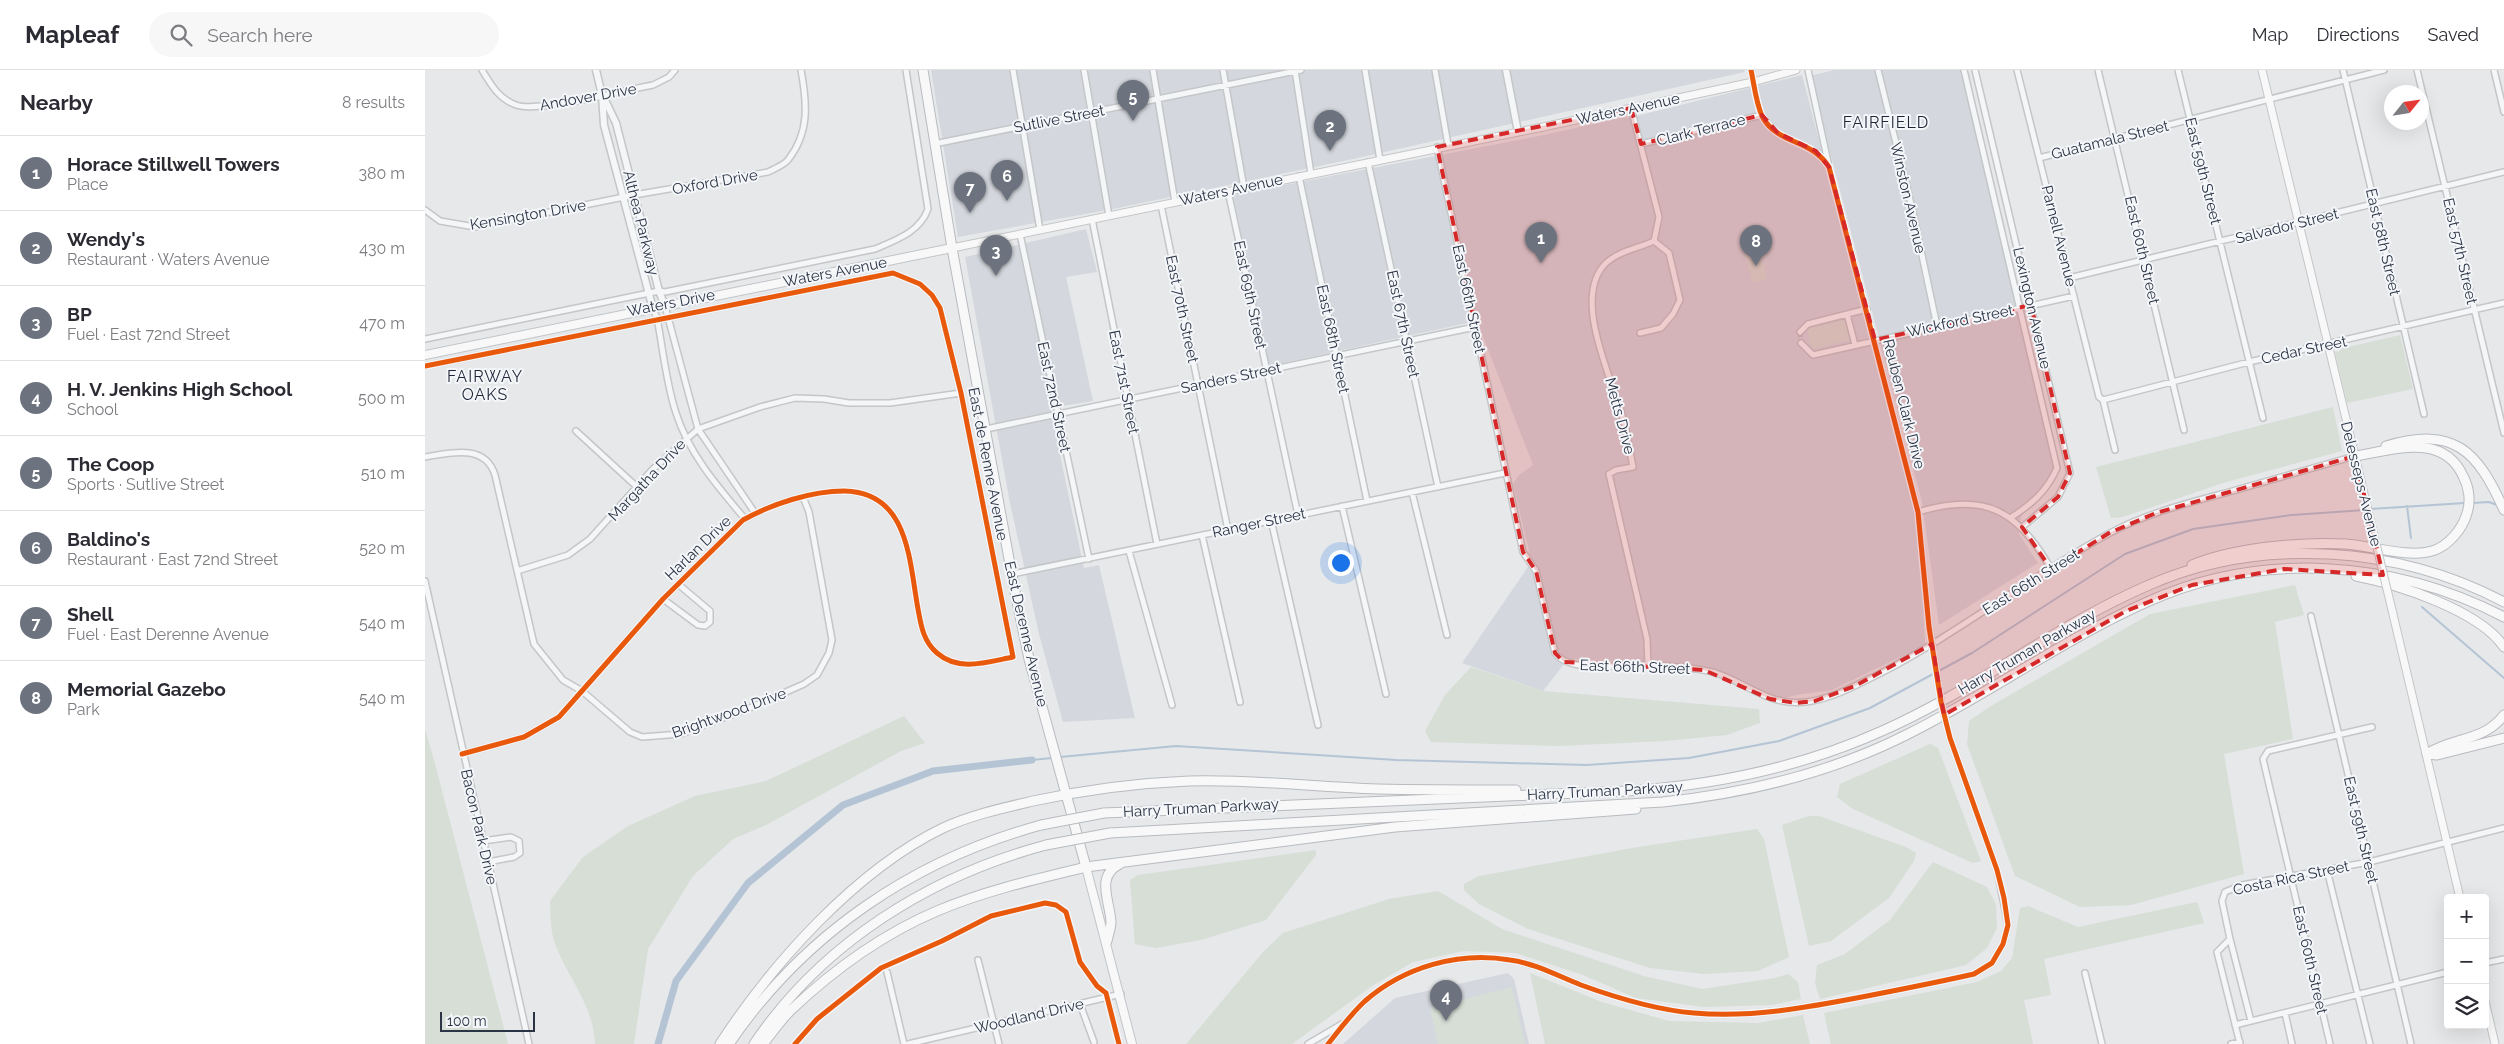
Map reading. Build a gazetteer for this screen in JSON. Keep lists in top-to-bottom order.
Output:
{
  "streets": {
    "highway": ["East Derenne Avenue", "Harry Truman Parkway"],
    "main road": ["Waters Avenue", "Waters Drive", "Delesseps Avenue"],
    "street": [
      "Andover Drive",
      "Sutlive Street",
      "Clark Terrace",
      "Guatamala Street",
      "East 59th Street",
      "Oxford Drive",
      "Winston Avenue",
      "Kensington Drive",
      "Althea Parkway",
      "Salvador Street",
      "Parnell Avenue",
      "East 58th Street",
      "East 60th Street",
      "East 57th Street",
      "East 69th Street",
      "East 66th Street",
      "Lexington Avenue",
      "East 70th Street",
      "Wickford Street",
      "East 67th Street",
      "East 68th Street",
      "Cedar Street",
      "Sanders Street",
      "East 71st Street",
      "East 72nd Street",
      "Reuben Clark Drive",
      "Metts Drive",
      "East de Renne Avenue",
      "Margatha Drive",
      "Ranger Street",
      "Harlan Drive",
      "Brightwood Drive",
      "Bacon Park Drive",
      "Costa Rica Street",
      "Woodland Drive"
    ]
  },
  "crossings": [
    ["Andover Drive", "Althea Parkway"],
    ["Waters Avenue", "Clark Terrace"],
    ["Waters Avenue", "Althea Parkway"],
    ["Waters Avenue", "East 69th Street"],
    ["Waters Avenue", "East 66th Street"],
    ["Waters Avenue", "Waters Drive"],
    ["Waters Avenue", "East 70th Street"],
    ["Waters Avenue", "East 67th Street"],
    ["Waters Avenue", "East 68th Street"],
    ["Waters Avenue", "East 71st Street"],
    ["Waters Avenue", "East 72nd Street"],
    ["Waters Avenue", "East Derenne Avenue"],
    ["Sutlive Street", "East Derenne Avenue"],
    ["Clark Terrace", "Reuben Clark Drive"],
    ["Clark Terrace", "Metts Drive"],
    ["Guatamala Street", "East 59th Street"],
    ["Guatamala Street", "Parnell Avenue"],
    ["Guatamala Street", "East 58th Street"],
    ["Guatamala Street", "East 60th Street"],
    ["Guatamala Street", "Delesseps Avenue"],
    ["East 59th Street", "Salvador Street"],
    ["East 59th Street", "East 60th Street"],
    ["East 59th Street", "Cedar Street"],
    ["East 59th Street", "Costa Rica Street"],
    ["Oxford Drive", "Kensington Drive"],
    ["Oxford Drive", "Althea Parkway"],
    ["Winston Avenue", "Wickford Street"],
    ["Kensington Drive", "Althea Parkway"],
    ["Althea Parkway", "Waters Drive"],
    ["Althea Parkway", "Margatha Drive"],
    ["Althea Parkway", "Harlan Drive"],
    ["Salvador Street", "Parnell Avenue"],
    ["Salvador Street", "East 58th Street"],
    ["Salvador Street", "East 60th Street"],
    ["Salvador Street", "East 57th Street"],
    ["Salvador Street", "Delesseps Avenue"],
    ["Parnell Avenue", "Wickford Street"],
    ["Parnell Avenue", "Cedar Street"],
    ["East 58th Street", "Cedar Street"],
    ["East 60th Street", "Cedar Street"],
    ["East 60th Street", "Costa Rica Street"],
    ["East 57th Street", "Cedar Street"],
    ["East 69th Street", "Sanders Street"],
    ["East 69th Street", "Ranger Street"],
    ["East 66th Street", "Sanders Street"],
    ["East 66th Street", "Metts Drive"],
    ["East 66th Street", "Delesseps Avenue"],
    ["East 66th Street", "Ranger Street"],
    ["Waters Drive", "East de Renne Avenue"],
    ["Lexington Avenue", "Wickford Street"],
    ["East 70th Street", "Sanders Street"],
    ["East 70th Street", "Ranger Street"],
    ["Wickford Street", "Reuben Clark Drive"],
    ["East 67th Street", "Sanders Street"],
    ["East 67th Street", "Ranger Street"],
    ["East 68th Street", "Sanders Street"],
    ["East 68th Street", "Ranger Street"],
    ["Cedar Street", "Delesseps Avenue"],
    ["Sanders Street", "East 71st Street"],
    ["Sanders Street", "East 72nd Street"],
    ["Sanders Street", "East Derenne Avenue"],
    ["East 71st Street", "Ranger Street"],
    ["East 72nd Street", "Ranger Street"],
    ["East de Renne Avenue", "Margatha Drive"],
    ["East de Renne Avenue", "Harlan Drive"],
    ["Margatha Drive", "Brightwood Drive"],
    ["Delesseps Avenue", "Costa Rica Street"],
    ["Ranger Street", "East Derenne Avenue"],
    ["Harlan Drive", "Brightwood Drive"],
    ["Harlan Drive", "Bacon Park Drive"],
    ["East Derenne Avenue", "Woodland Drive"]
  ],
  "districts": ["FAIRFIELD", "FAIRWAY OAKS"],
  "scale_bar": "100 m",
  "north": "top right",
  "page": {
    "header": "Mapleaf",
    "search": "Search here",
    "nav": ["Map", "Directions", "Saved"],
    "heading": ["Nearby", "8 results"],
    "pins": [
      "5",
      "2",
      "6",
      "7",
      "1",
      "8",
      "3",
      "4"
    ],
    "list": [
      {
        "mark": "1",
        "name": "Horace Stillwell Towers",
        "note": "Place",
        "value": "380 m"
      },
      {
        "mark": "2",
        "name": "Wendy's",
        "note": "Restaurant · Waters Avenue",
        "value": "430 m"
      },
      {
        "mark": "3",
        "name": "BP",
        "note": "Fuel · East 72nd Street",
        "value": "470 m"
      },
      {
        "mark": "4",
        "name": "H. V. Jenkins High School",
        "note": "School",
        "value": "500 m"
      },
      {
        "mark": "5",
        "name": "The Coop",
        "note": "Sports · Sutlive Street",
        "value": "510 m"
      },
      {
        "mark": "6",
        "name": "Baldino's",
        "note": "Restaurant · East 72nd Street",
        "value": "520 m"
      },
      {
        "mark": "7",
        "name": "Shell",
        "note": "Fuel · East Derenne Avenue",
        "value": "540 m"
      },
      {
        "mark": "8",
        "name": "Memorial Gazebo",
        "note": "Park",
        "value": "540 m"
      }
    ],
    "map_buttons": ["+", "−"],
    "scale": "100 m"
  }
}
